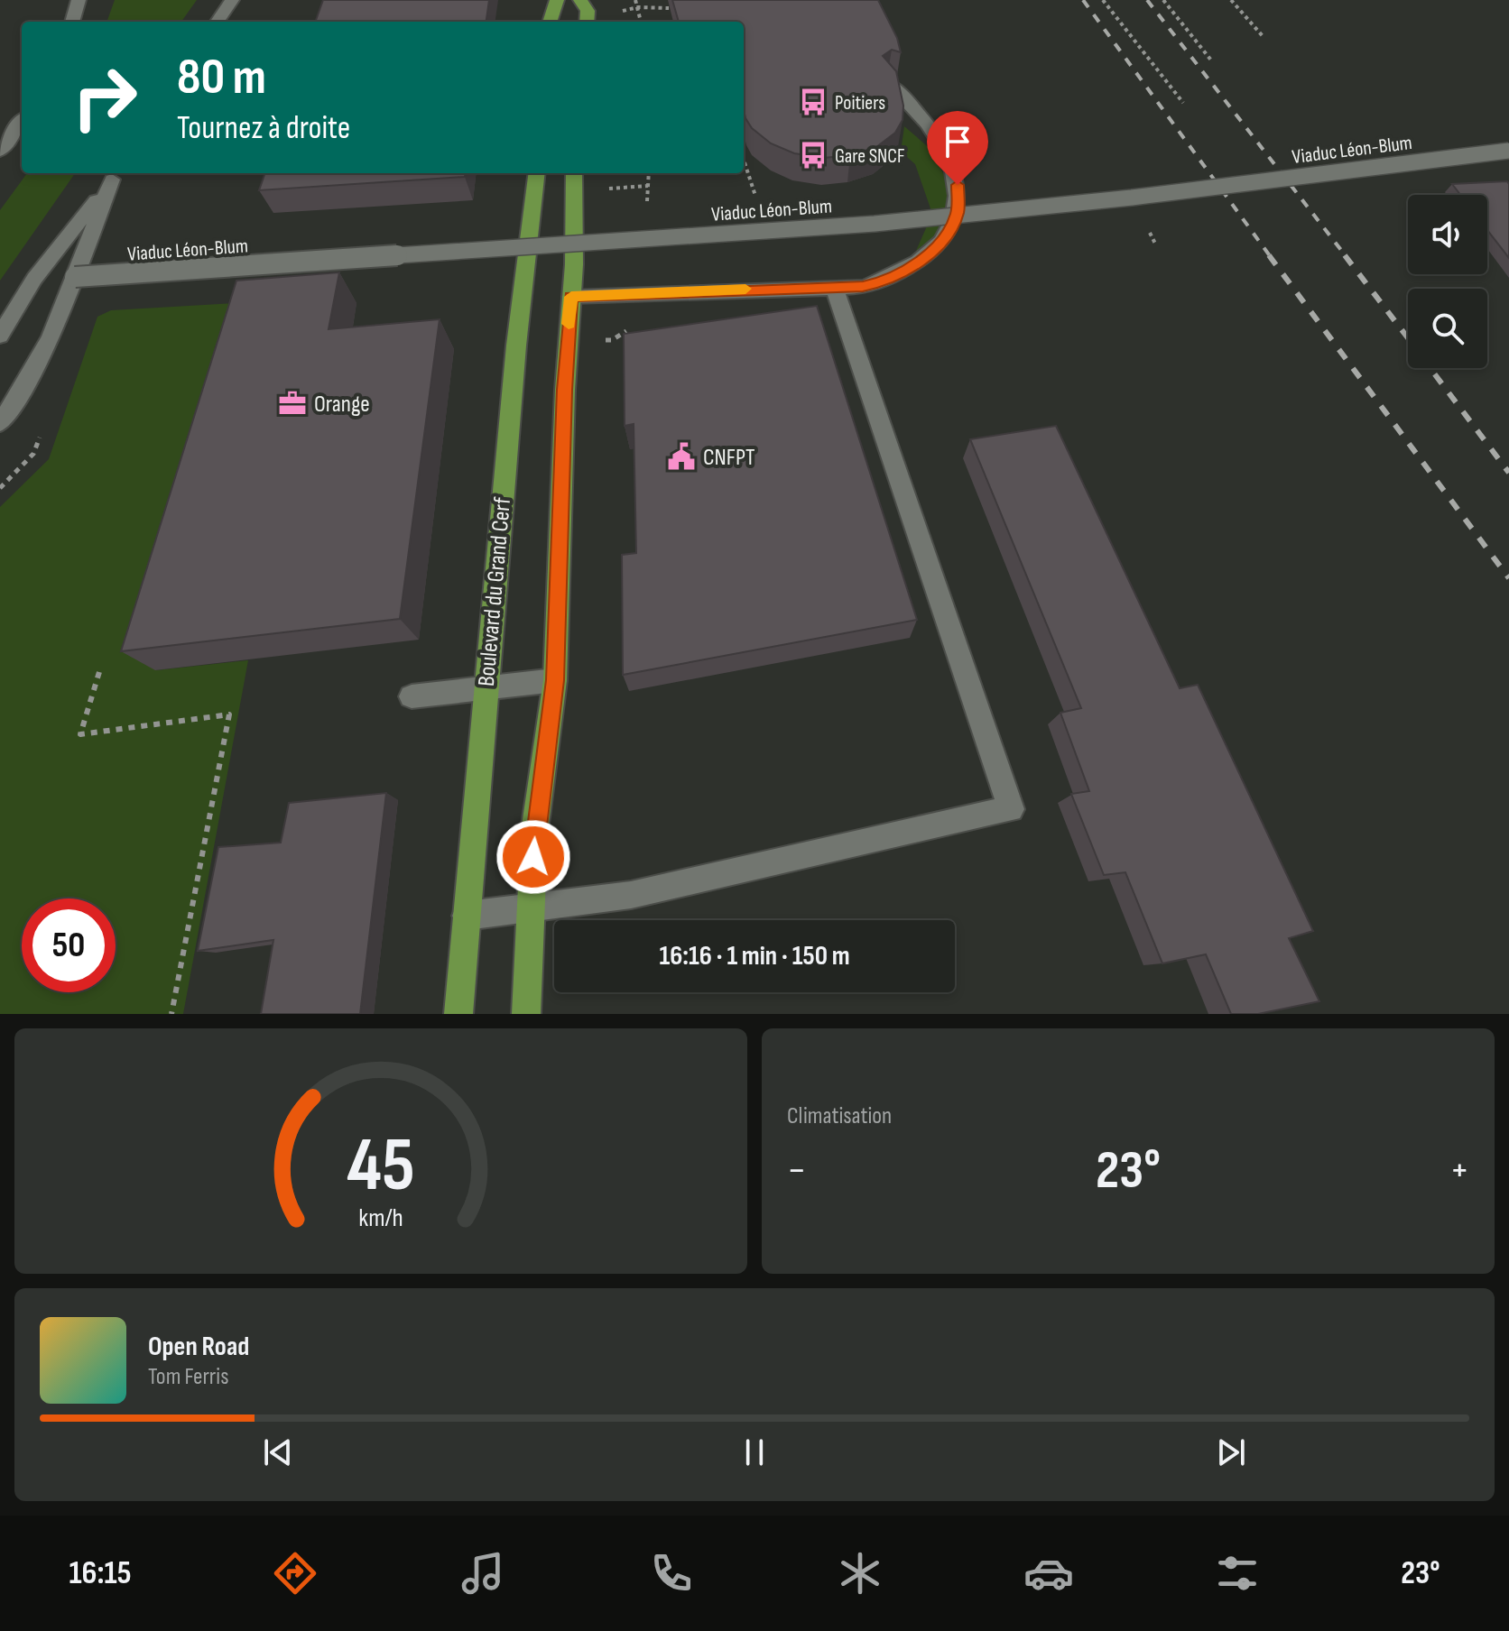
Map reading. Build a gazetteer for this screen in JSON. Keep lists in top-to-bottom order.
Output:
{
  "streets": {
    "main road": ["Boulevard du Grand Cerf"],
    "street": ["Viaduc Léon-Blum"]
  },
  "places": {
    "bus stop": ["Poitiers", "Gare SNCF"],
    "office": ["Orange"],
    "public building": ["CNFPT"]
  },
  "page": {
    "turn": ["80 m", "Tournez à droite"],
    "limit": "50",
    "trip": "16:16 · 1 min · 150 m",
    "tile": "Climatisation",
    "heat": ["−", "23°", "+"],
    "song": ["Open Road", "Tom Ferris"],
    "tabs": ["16:15", "23°"],
    "gauge": ["45", "km/h"]
  }
}
